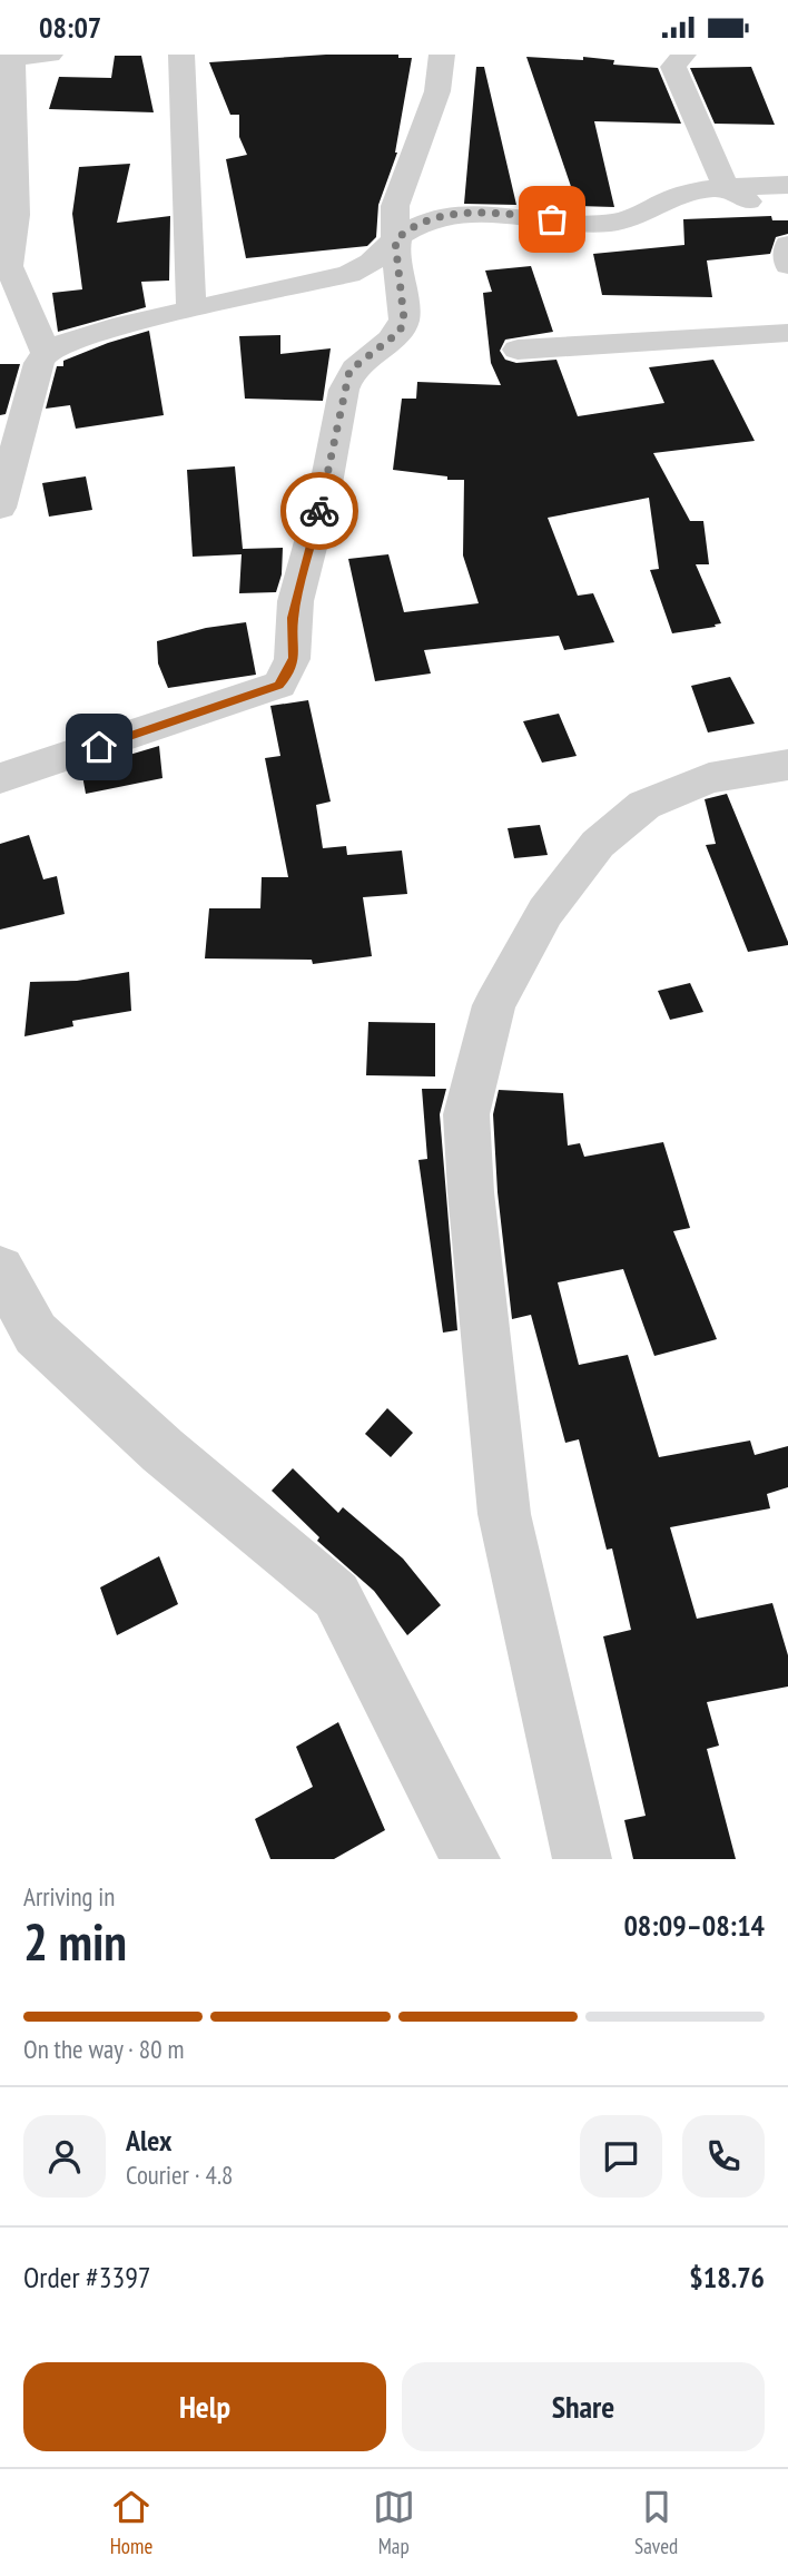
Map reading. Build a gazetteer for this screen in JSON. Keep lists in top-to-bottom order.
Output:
{
  "page": {
    "status": "08:07",
    "heading": ["2 min", "Arriving in", "08:09–08:14"],
    "panel": [
      "Alex",
      "Courier · 4.8",
      "Order #3397",
      "$18.76"
    ],
    "bar": "On the way · 80 m",
    "buttons": ["Help", "Share"],
    "tabs": ["Home", "Map", "Saved"]
  }
}
